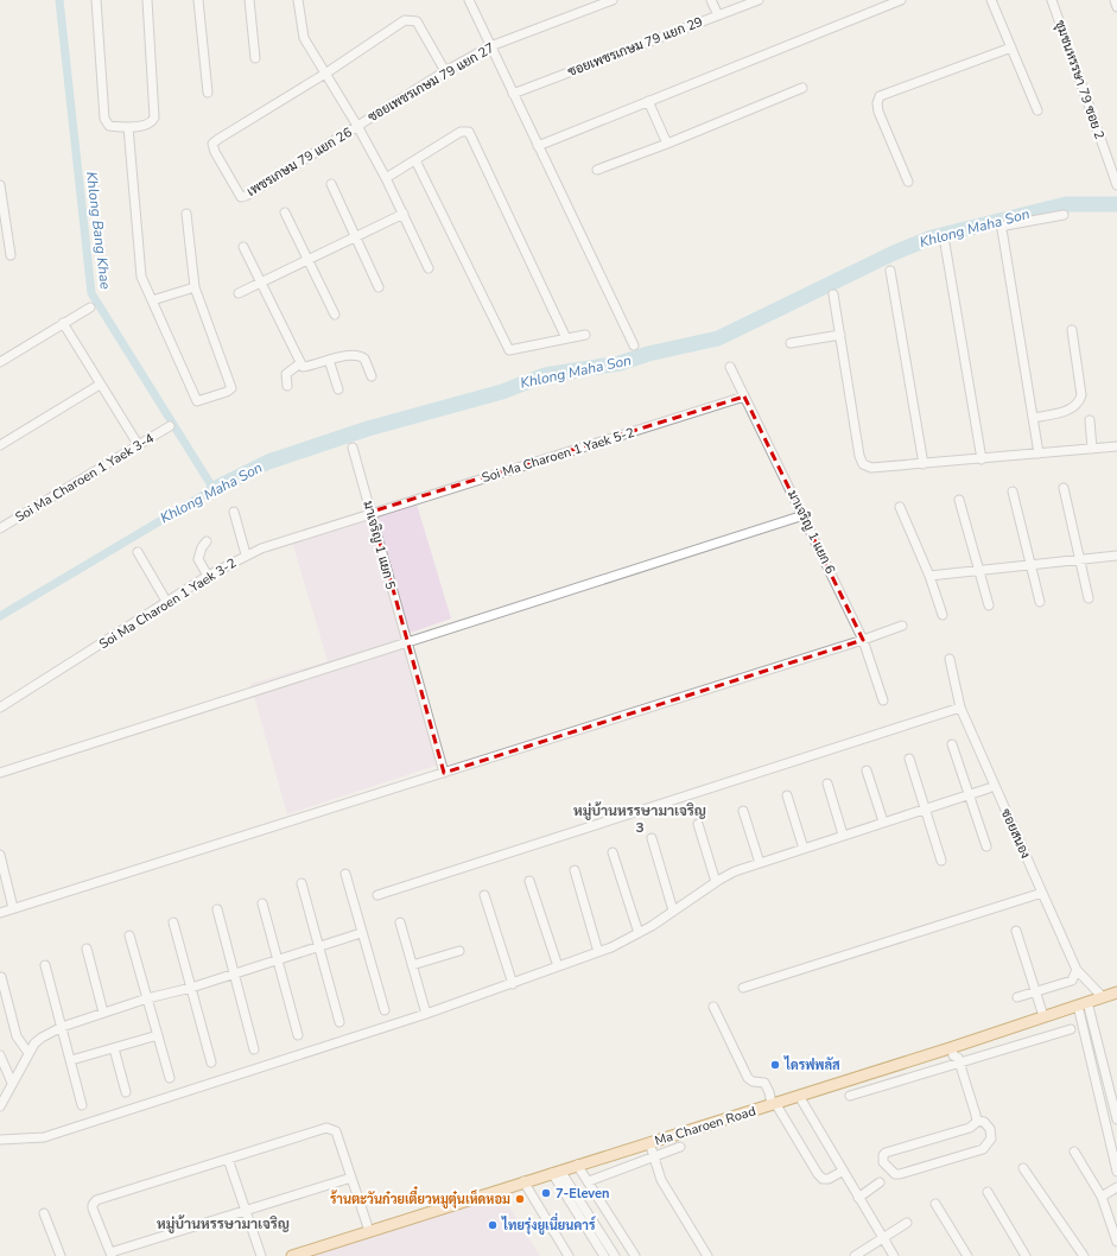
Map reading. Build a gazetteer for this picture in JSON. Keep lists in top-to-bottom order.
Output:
{
  "streets": {
    "main road": ["Ma Charoen Road"],
    "street": [
      "ซอยเพชรเกษม 79 แยก 29",
      "ชุมชนหรรษา 79 ซอย 2",
      "ซอยเพชรเกษม 79 แยก 27",
      "เพชรเกษม 79 แยก 26",
      "Soi Ma Charoen 1 Yaek 5-2",
      "Soi Ma Charoen 1 Yaek 3-4",
      "มาเจริญ 1 แยก 6",
      "มาเจริญ 1 แยก 5",
      "Soi Ma Charoen 1 Yaek 3-2",
      "ซอยสนอง"
    ]
  },
  "crossings": [
    ["ซอยเพชรเกษม 79 แยก 27", "เพชรเกษม 79 แยก 26"],
    ["Soi Ma Charoen 1 Yaek 5-2", "มาเจริญ 1 แยก 6"],
    ["Soi Ma Charoen 1 Yaek 5-2", "มาเจริญ 1 แยก 5"],
    ["Soi Ma Charoen 1 Yaek 5-2", "Soi Ma Charoen 1 Yaek 3-2"],
    ["มาเจริญ 1 แยก 5", "Soi Ma Charoen 1 Yaek 3-2"],
    ["ซอยสนอง", "Ma Charoen Road"]
  ],
  "districts": ["หมู่บ้านหรรษามาเจริญ 3", "หมู่บ้านหรรษามาเจริญ"],
  "water": ["Khlong Maha Son", "Khlong Bang Khae"],
  "places": [
    "ไดรฟพลัส",
    "7-Eleven",
    "ร้านตะวันก๋วยเตี๋ยวหมูตุ๋นเห็ดหอม",
    "ไทยรุ่งยูเนี่ยนคาร์"
  ]
}
